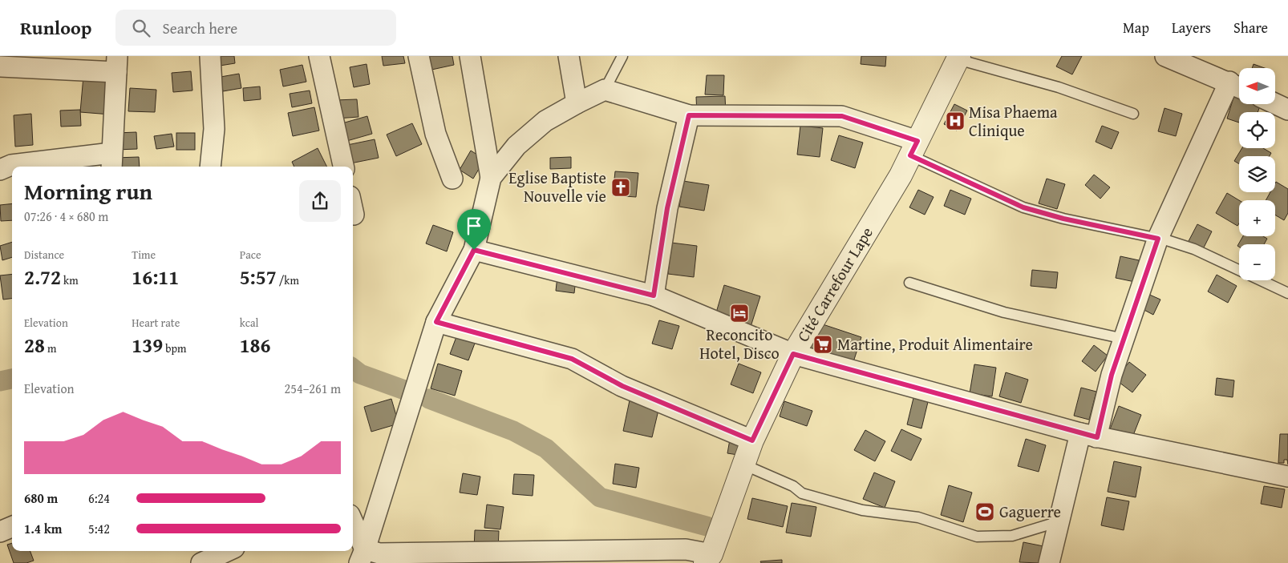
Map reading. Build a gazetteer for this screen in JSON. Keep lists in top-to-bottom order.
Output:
{
  "streets": {
    "street": ["Cité Carrefour Lape"]
  },
  "places": {
    "hospital": ["Misa Phaema Clinique"],
    "church": ["Eglise Baptiste Nouvelle vie"],
    "hotel": ["Reconcito Hotel, Disco"],
    "supermarket": ["Martine, Produit Alimentaire"],
    "sports": ["Gaguerre"]
  },
  "north": "left",
  "page": {
    "header": "Runloop",
    "search": "Search here",
    "nav": ["Map", "Layers", "Share"],
    "map_buttons": ["+", "−"],
    "heading": ["Morning run", "07:26 · 4 × 680 m"],
    "stats": [
      ["Distance", "2.72 km"],
      ["Time", "16:11"],
      ["Pace", "5:57 /km"],
      ["Elevation", "28 m"],
      ["Heart rate", "139 bpm"],
      ["kcal", "186"]
    ],
    "chart": ["Elevation", "254–261 m"],
    "list": [
      {
        "name": "680 m",
        "note": "6:24"
      },
      {
        "name": "1.4 km",
        "note": "5:42"
      }
    ]
  }
}
